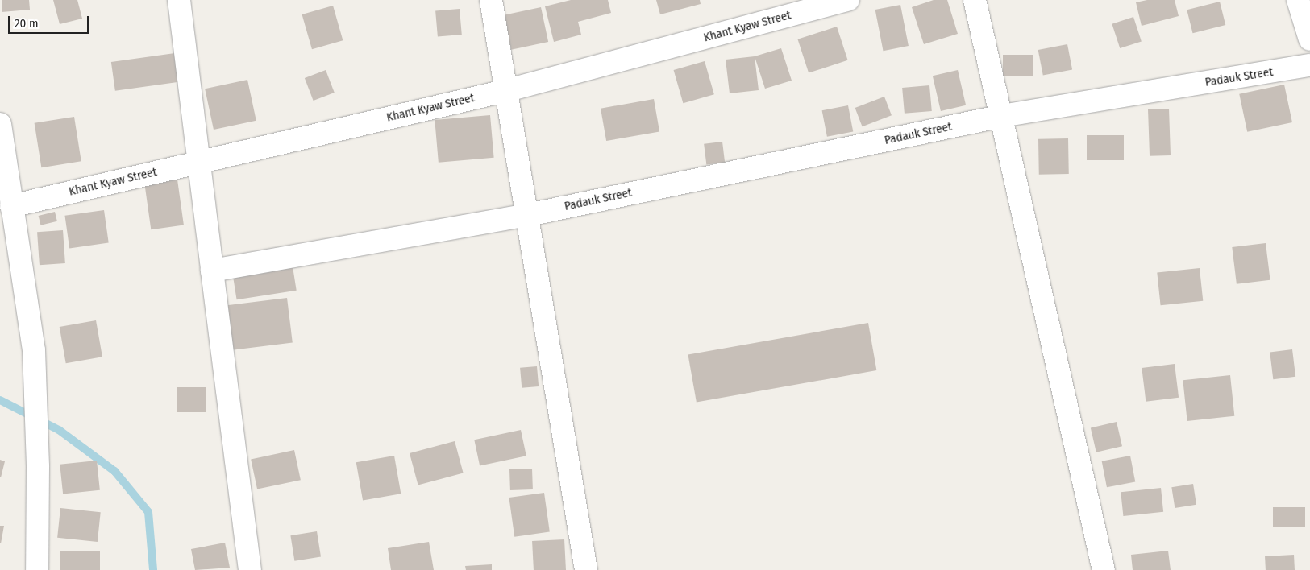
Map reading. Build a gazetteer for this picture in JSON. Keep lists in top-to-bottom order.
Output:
{
  "streets": {
    "street": ["Khant Kyaw Street", "Padauk Street"]
  },
  "scale_bar": "20 m"
}
